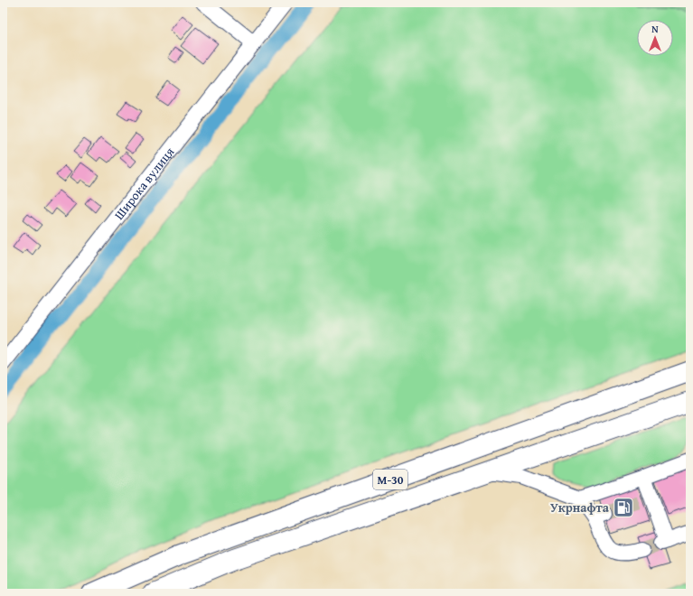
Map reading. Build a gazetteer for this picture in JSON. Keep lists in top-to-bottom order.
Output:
{
  "streets": {
    "highway": ["М-30"],
    "street": ["Широка вулиця"]
  },
  "places": {
    "fuel station": ["Укрнафта"]
  },
  "north": "top"
}
